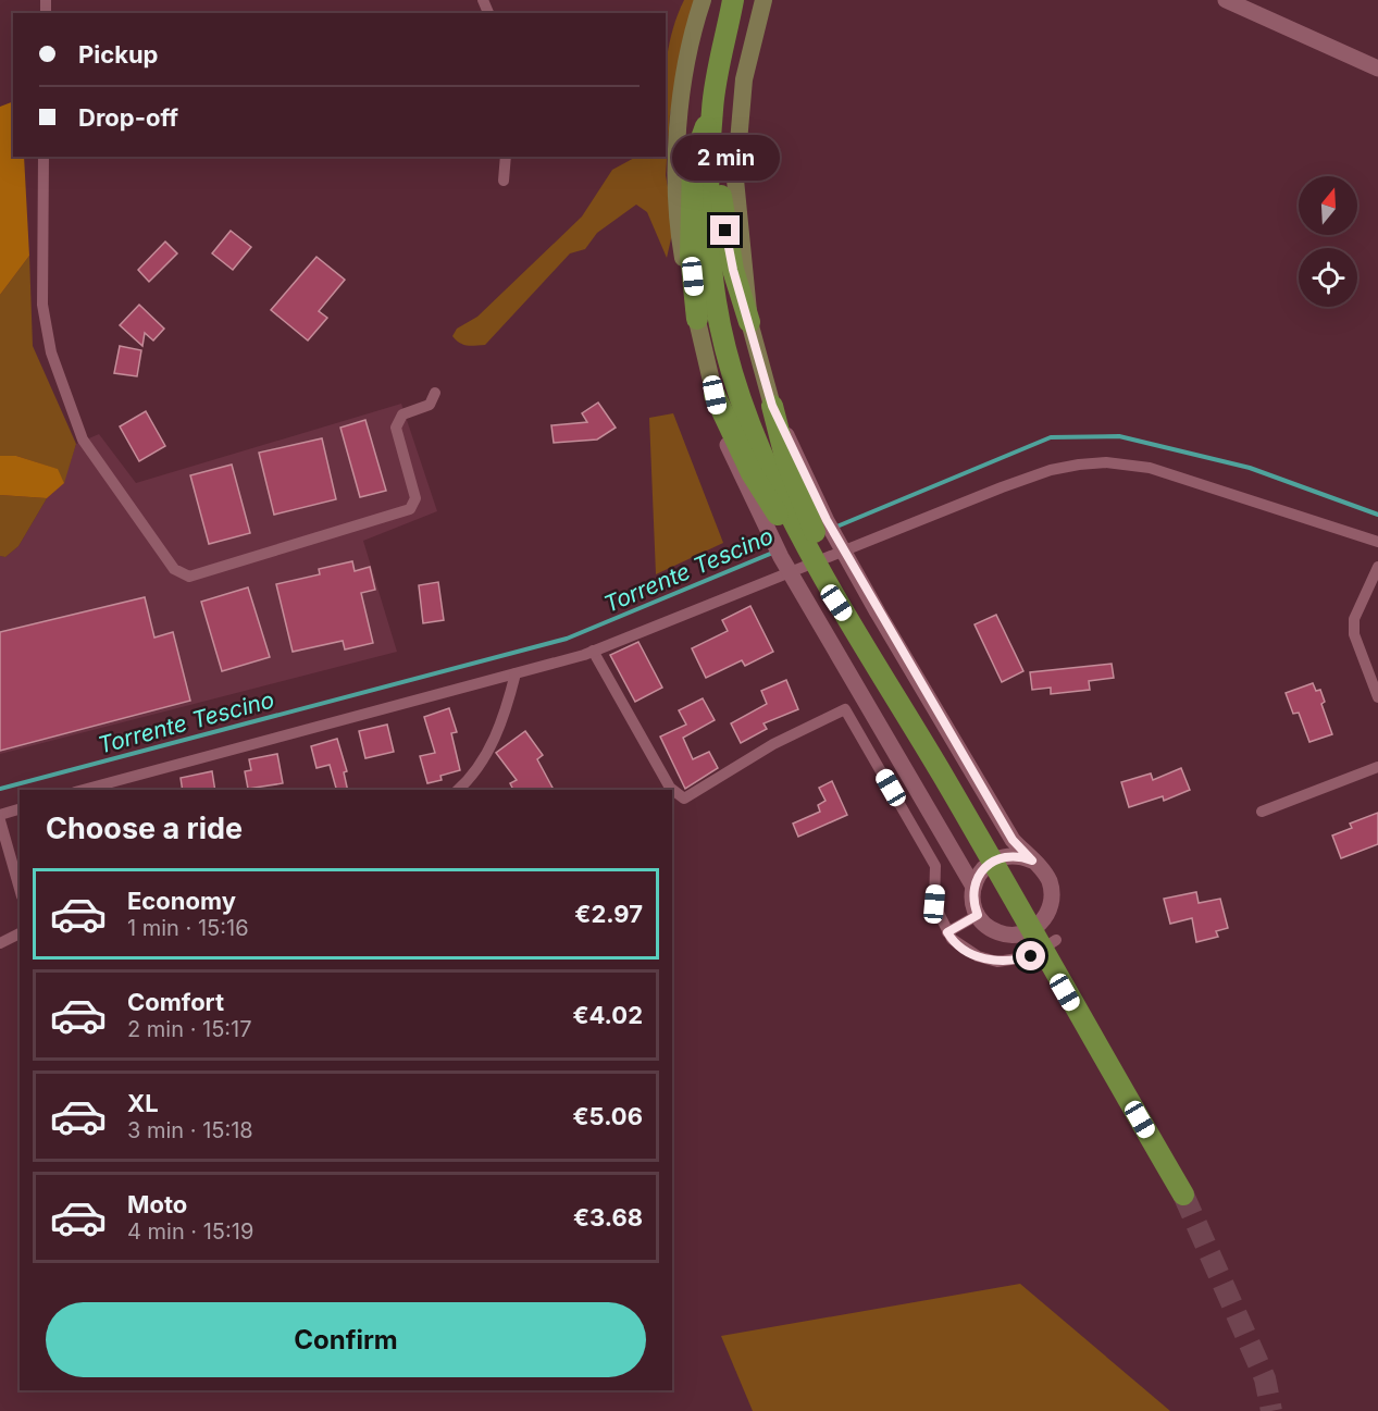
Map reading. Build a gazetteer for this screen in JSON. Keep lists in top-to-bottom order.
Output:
{
  "water": ["Torrente Tescino"],
  "north": "top",
  "page": {
    "banner": ["Pickup", "Drop-off"],
    "bubble": "2 min",
    "heading": "Choose a ride",
    "list": [
      {
        "name": "Economy",
        "note": "1 min · 15:16",
        "value": "€2.97"
      },
      {
        "name": "Comfort",
        "note": "2 min · 15:17",
        "value": "€4.02"
      },
      {
        "name": "XL",
        "note": "3 min · 15:18",
        "value": "€5.06"
      },
      {
        "name": "Moto",
        "note": "4 min · 15:19",
        "value": "€3.68"
      }
    ],
    "buttons": "Confirm"
  }
}
